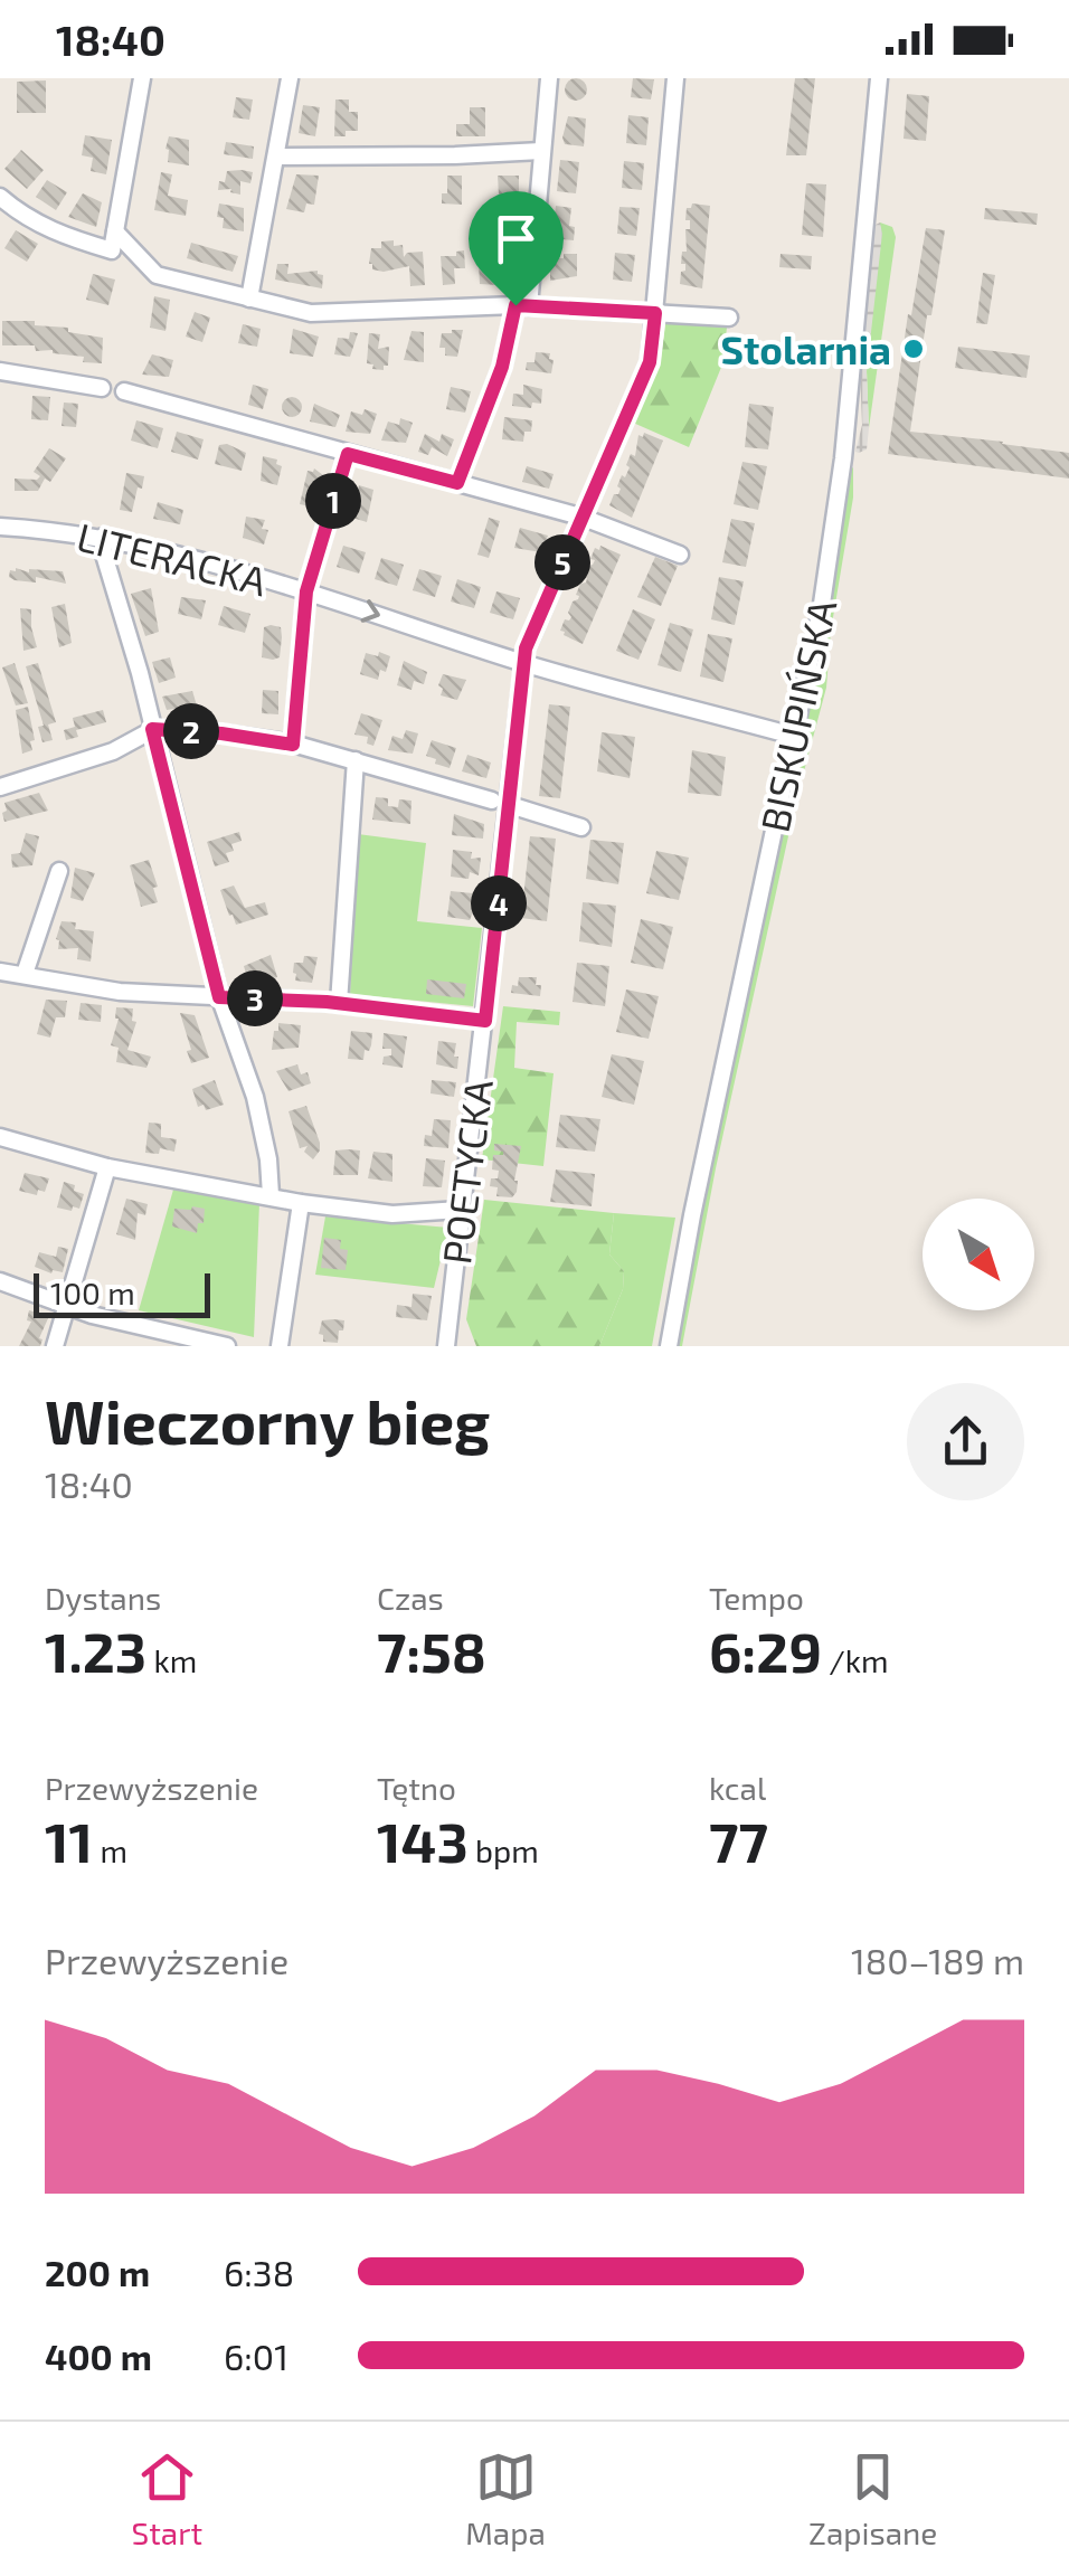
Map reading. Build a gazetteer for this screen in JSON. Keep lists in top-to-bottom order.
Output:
{
  "streets": {
    "street": ["LITERACKA", "BISKUPIŃSKA", "POETYCKA"]
  },
  "crossings": [
    ["LITERACKA", "BISKUPIŃSKA"],
    ["LITERACKA", "POETYCKA"]
  ],
  "places": ["Stolarnia"],
  "scale_bar": "100 m",
  "north": "bottom right",
  "page": {
    "status": "18:40",
    "pins": [
      "1",
      "5",
      "2",
      "4",
      "3"
    ],
    "scale": "100 m",
    "heading": ["Wieczorny bieg", "18:40"],
    "stats": [
      ["Dystans", "1.23 km"],
      ["Czas", "7:58"],
      ["Tempo", "6:29 /km"],
      ["Przewyższenie", "11 m"],
      ["Tętno", "143 bpm"],
      ["kcal", "77"]
    ],
    "chart": ["Przewyższenie", "180–189 m"],
    "list": [
      {
        "name": "200 m",
        "note": "6:38"
      },
      {
        "name": "400 m",
        "note": "6:01"
      }
    ],
    "tabs": ["Start", "Mapa", "Zapisane"]
  }
}
